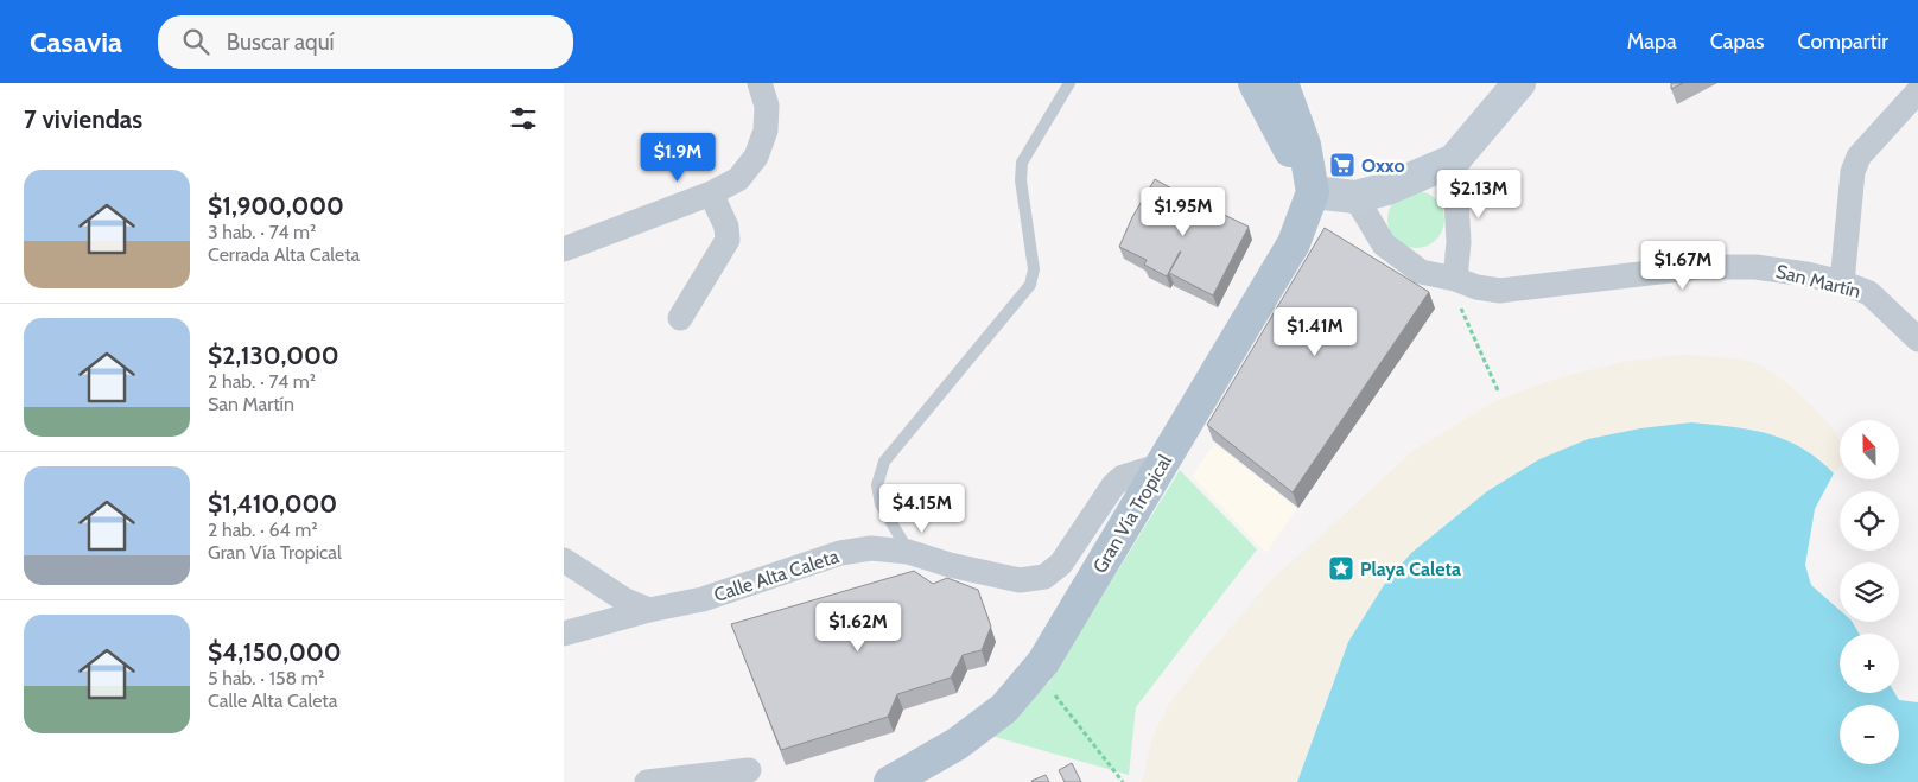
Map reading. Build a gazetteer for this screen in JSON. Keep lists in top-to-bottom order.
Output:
{
  "streets": {
    "main road": ["Gran Vía Tropical"],
    "street": ["San Martín", "Calle Alta Caleta"]
  },
  "crossings": [
    ["Gran Vía Tropical", "Calle Alta Caleta"]
  ],
  "places": {
    "supermarket": ["Oxxo"],
    "place": ["Playa Caleta"]
  },
  "north": "top",
  "page": {
    "header": "Casavia",
    "search": "Buscar aquí",
    "nav": ["Mapa", "Capas", "Compartir"],
    "heading": "7 viviendas",
    "price": [
      "$1.9M",
      "$2.13M",
      "$1.95M",
      "$1.67M",
      "$1.41M",
      "$4.15M",
      "$1.62M"
    ],
    "list": [
      {
        "name": "$1,900,000",
        "note": "3 hab. · 74 m² · Cerrada Alta Caleta"
      },
      {
        "name": "$2,130,000",
        "note": "2 hab. · 74 m² · San Martín"
      },
      {
        "name": "$1,410,000",
        "note": "2 hab. · 64 m² · Gran Vía Tropical"
      },
      {
        "name": "$4,150,000",
        "note": "5 hab. · 158 m² · Calle Alta Caleta"
      }
    ],
    "map_buttons": ["+", "−"]
  }
}
